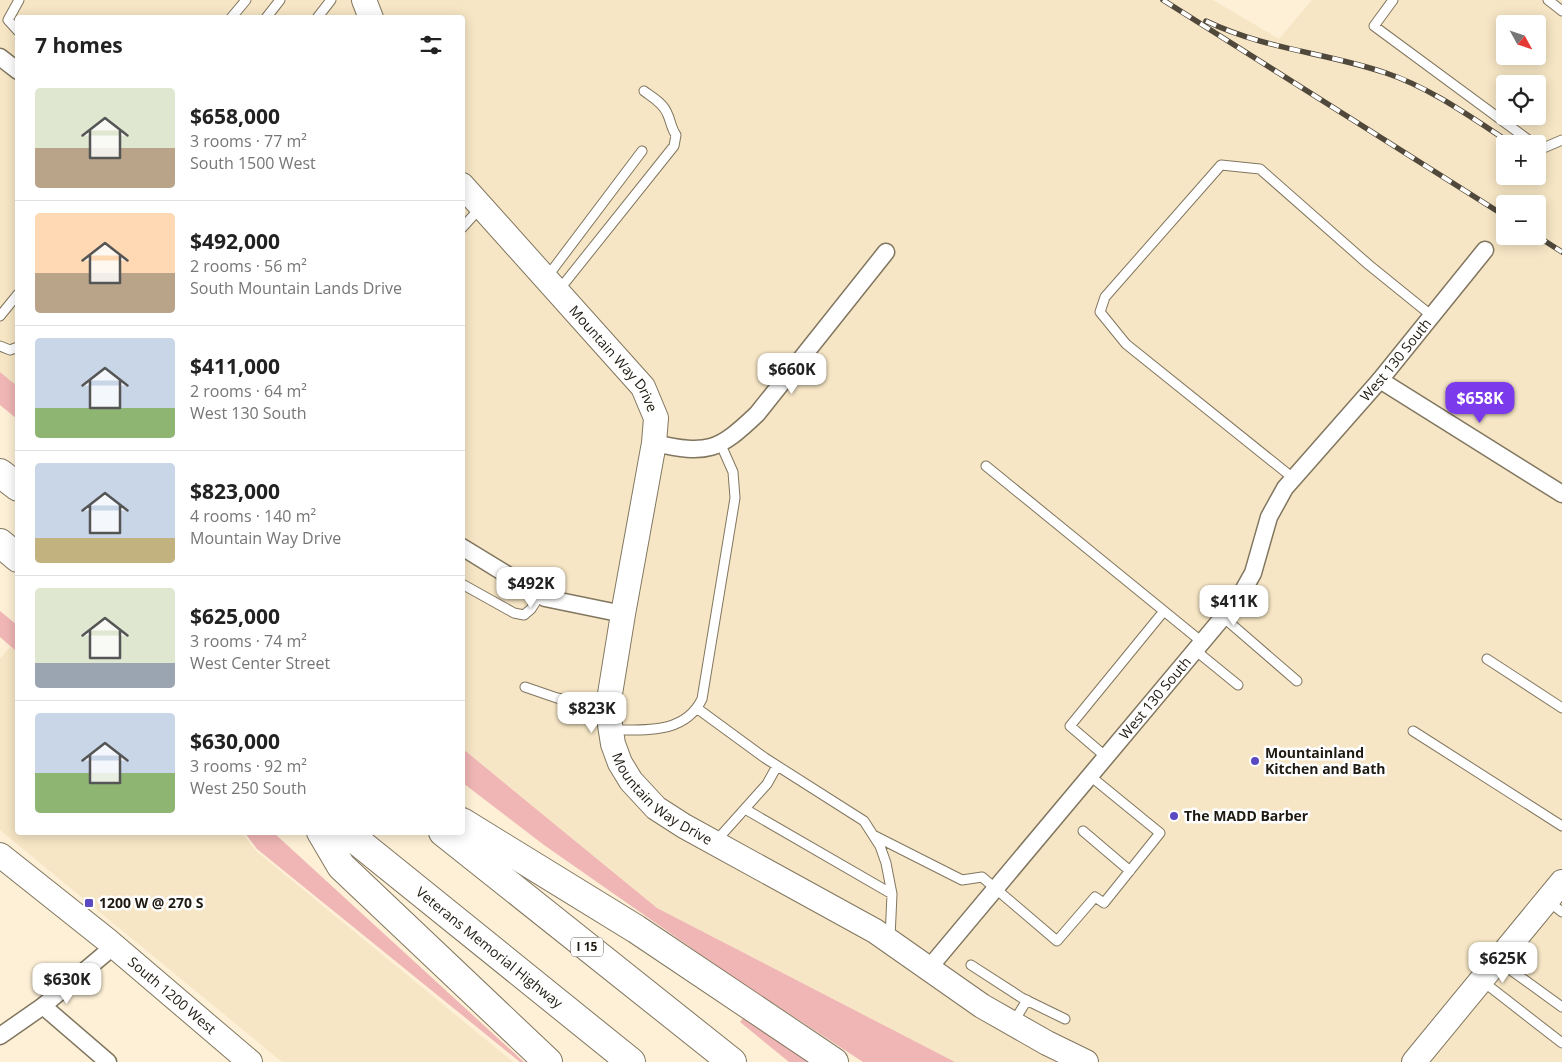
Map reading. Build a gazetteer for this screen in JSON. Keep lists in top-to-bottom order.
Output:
{
  "streets": {
    "highway": ["Veterans Memorial Highway", "I 15"],
    "street": ["West 130 South", "Mountain Way Drive", "South 1200 West"]
  },
  "crossings": [
    ["West 130 South", "Mountain Way Drive"]
  ],
  "places": {
    "other": ["Mountainland Kitchen and Bath", "The MADD Barber"],
    "transit": ["1200 W @ 270 S"]
  },
  "north": "bottom right",
  "page": {
    "map_buttons": ["+", "−"],
    "heading": "7 homes",
    "list": [
      {
        "name": "$658,000",
        "note": "3 rooms · 77 m² · South 1500 West"
      },
      {
        "name": "$492,000",
        "note": "2 rooms · 56 m² · South Mountain Lands Drive"
      },
      {
        "name": "$411,000",
        "note": "2 rooms · 64 m² · West 130 South"
      },
      {
        "name": "$823,000",
        "note": "4 rooms · 140 m² · Mountain Way Drive"
      },
      {
        "name": "$625,000",
        "note": "3 rooms · 74 m² · West Center Street"
      },
      {
        "name": "$630,000",
        "note": "3 rooms · 92 m² · West 250 South"
      }
    ],
    "price": [
      "$660K",
      "$658K",
      "$492K",
      "$411K",
      "$823K",
      "$625K",
      "$630K"
    ]
  }
}
